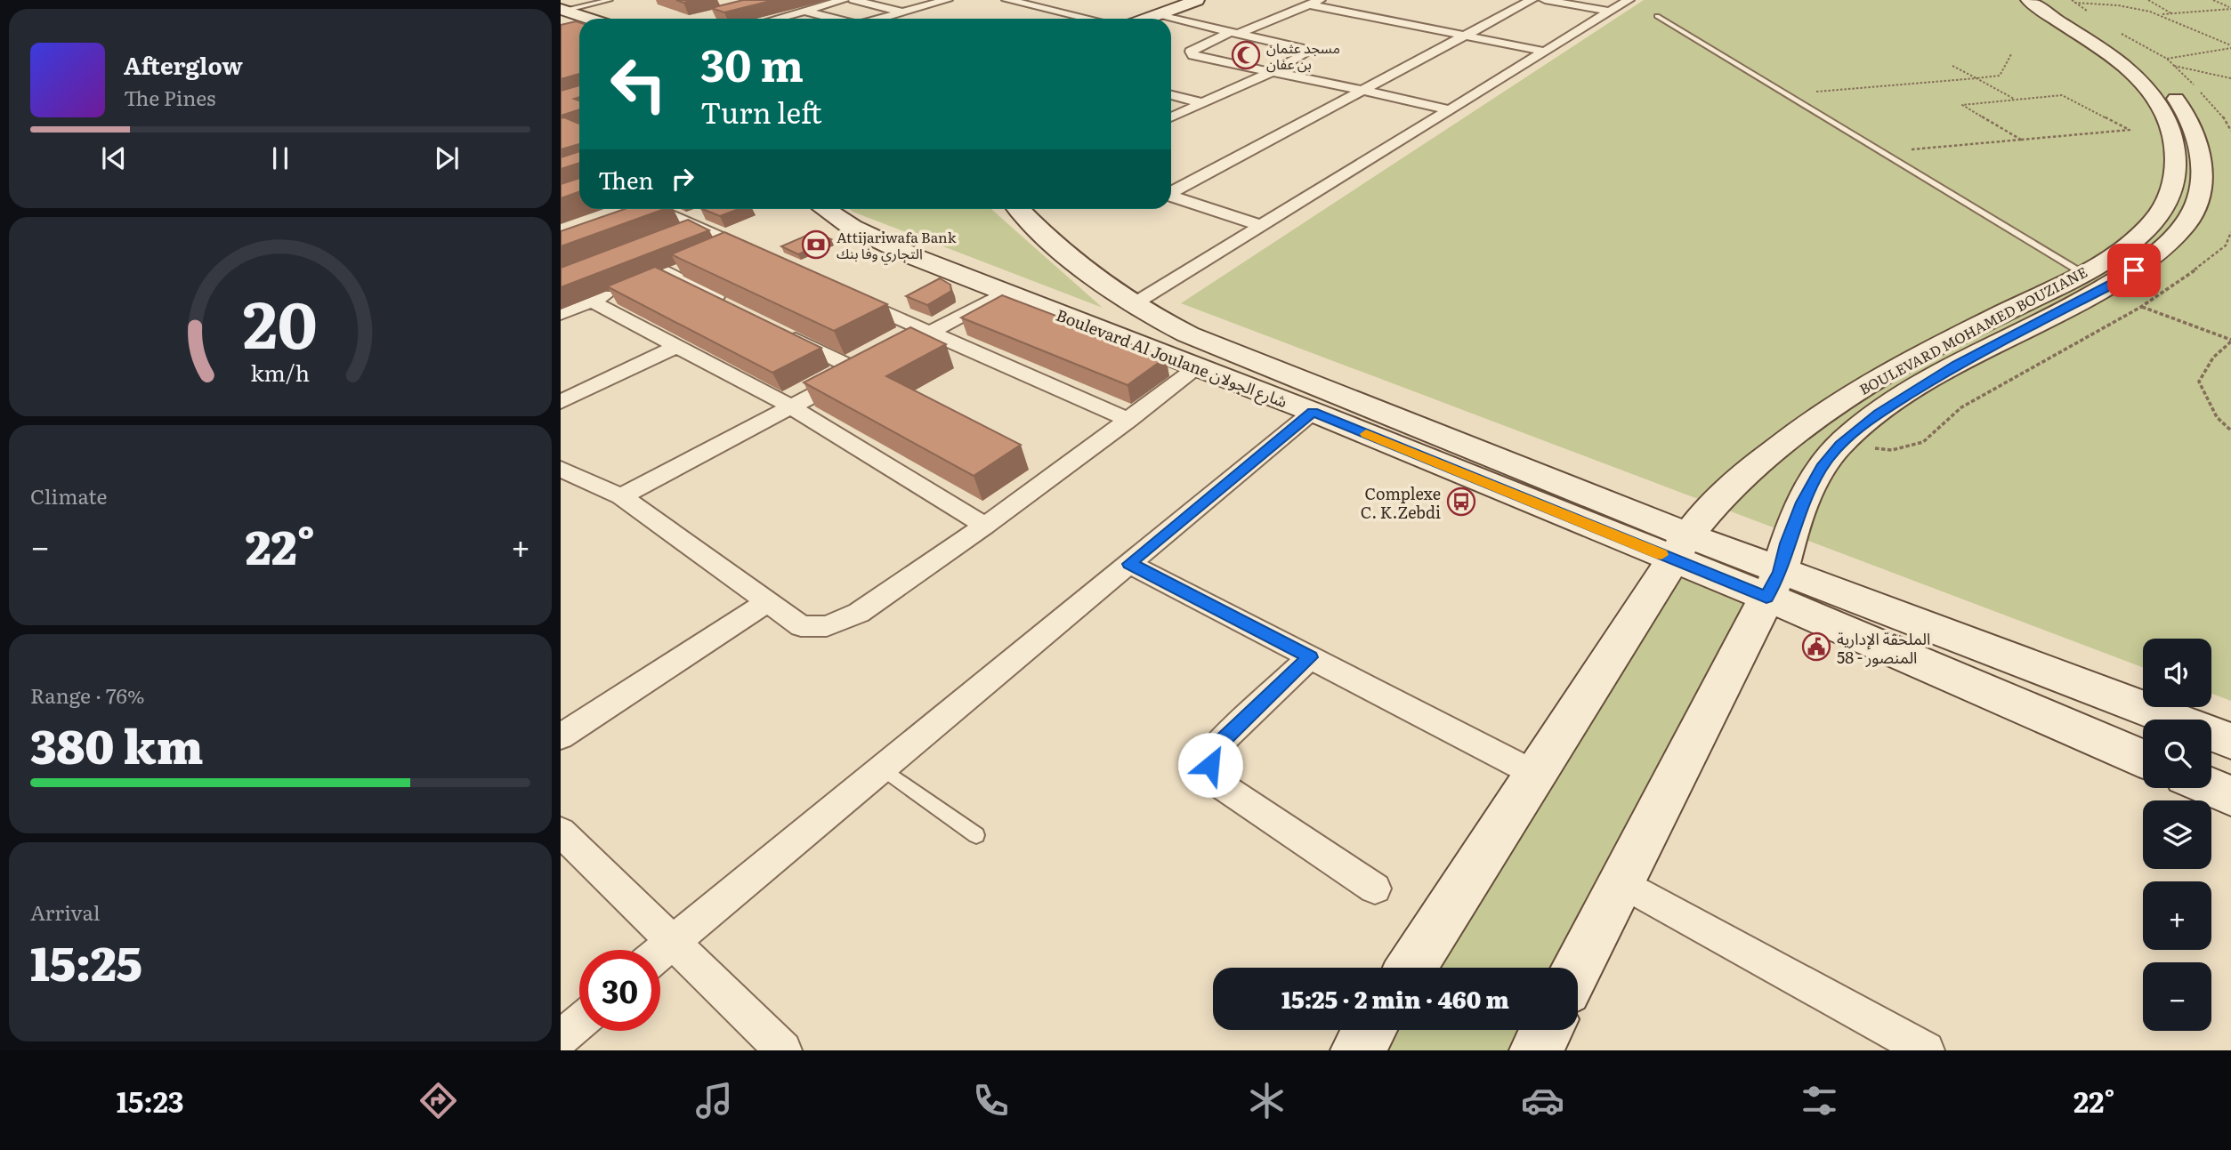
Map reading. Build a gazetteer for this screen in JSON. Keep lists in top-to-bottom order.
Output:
{
  "streets": {
    "street": ["BOULEVARD MOHAMED BOUZIANE", "Boulevard Al Joulane شارع الجولان"]
  },
  "crossings": [
    ["BOULEVARD MOHAMED BOUZIANE", "Boulevard Al Joulane شارع الجولان"]
  ],
  "places": {
    "mosque": ["مسجد عثمان بن عفان"],
    "bank": ["Attijariwafa Bank التجاري وفا بنك"],
    "bus stop": ["Complexe C. K.Zebdi"],
    "public building": ["الملحقة الإدارية 58 - المنصور"]
  },
  "page": {
    "turn": ["30 m", "Turn left"],
    "song": ["Afterglow", "The Pines"],
    "then": "Then",
    "tile": [
      "Climate",
      ["Range · 76%", "380 km"],
      ["Arrival", "15:25"]
    ],
    "heat": ["−", "22°", "+"],
    "map_buttons": ["+", "−"],
    "limit": "30",
    "trip": "15:25 · 2 min · 460 m",
    "tabs": ["15:23", "22°"],
    "gauge": ["20", "km/h"]
  }
}
